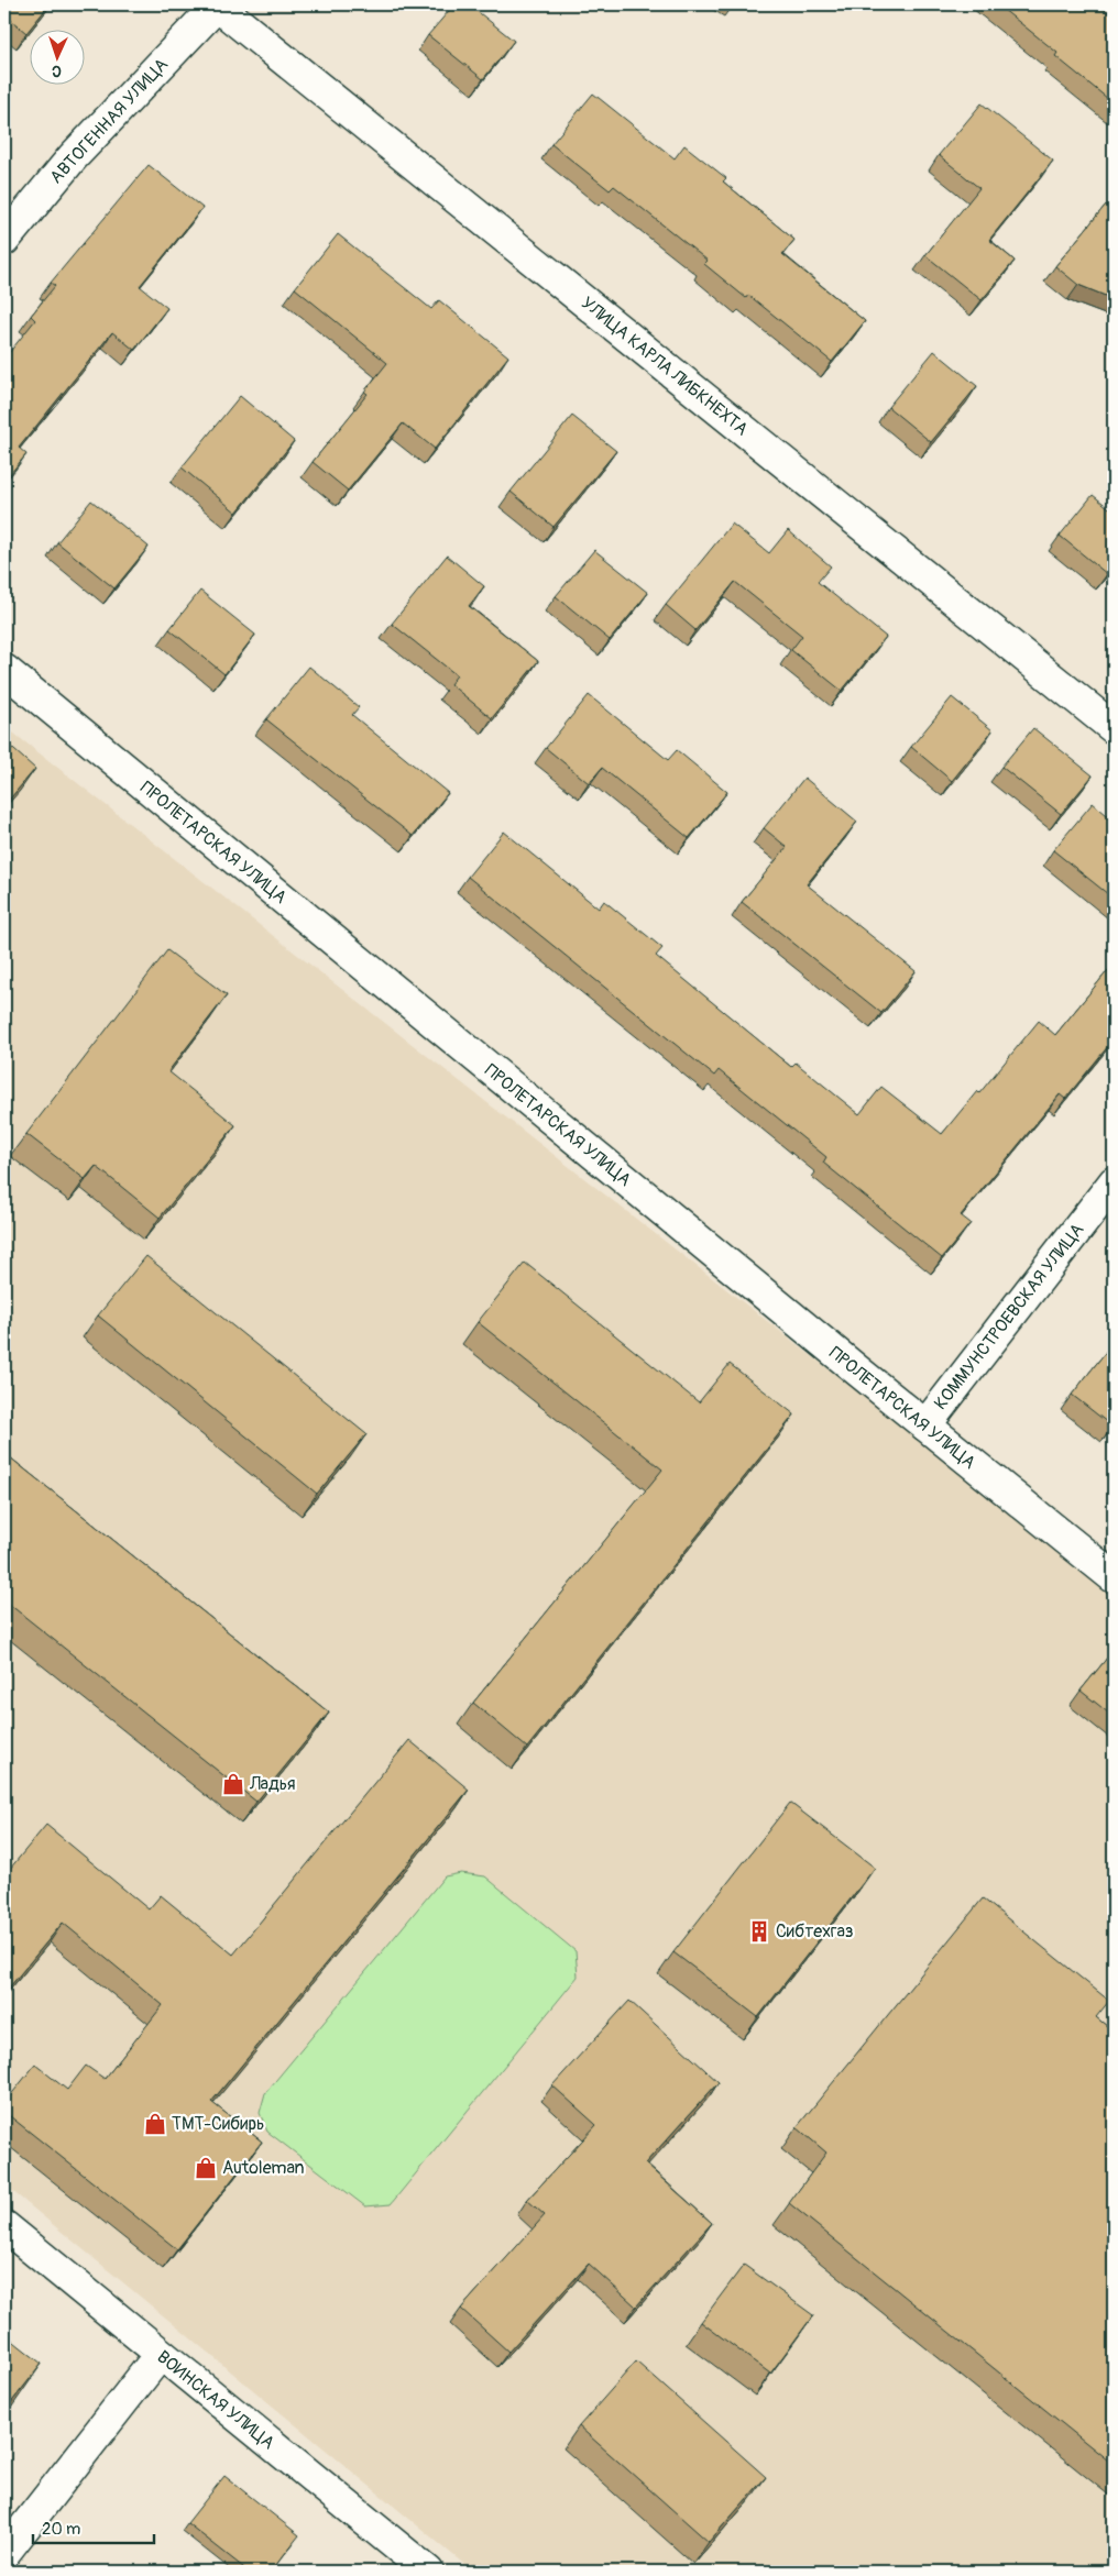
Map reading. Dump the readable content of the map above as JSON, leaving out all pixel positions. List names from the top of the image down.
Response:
{
  "streets": {
    "street": [
      "АВТОГЕННАЯ УЛИЦА",
      "УЛИЦА КАРЛА ЛИБКНЕХТА",
      "ПРОЛЕТАРСКАЯ УЛИЦА",
      "КОММУНСТРОЕВСКАЯ УЛИЦА",
      "ВОИНСКАЯ УЛИЦА"
    ]
  },
  "crossings": [
    ["АВТОГЕННАЯ УЛИЦА", "УЛИЦА КАРЛА ЛИБКНЕХТА"],
    ["ПРОЛЕТАРСКАЯ УЛИЦА", "КОММУНСТРОЕВСКАЯ УЛИЦА"]
  ],
  "places": {
    "shop": ["Ладья", "ТМТ-Сибирь", "Autoleman"],
    "building": ["Сибтехгаз"]
  },
  "scale_bar": "20 m",
  "north": "bottom"
}
